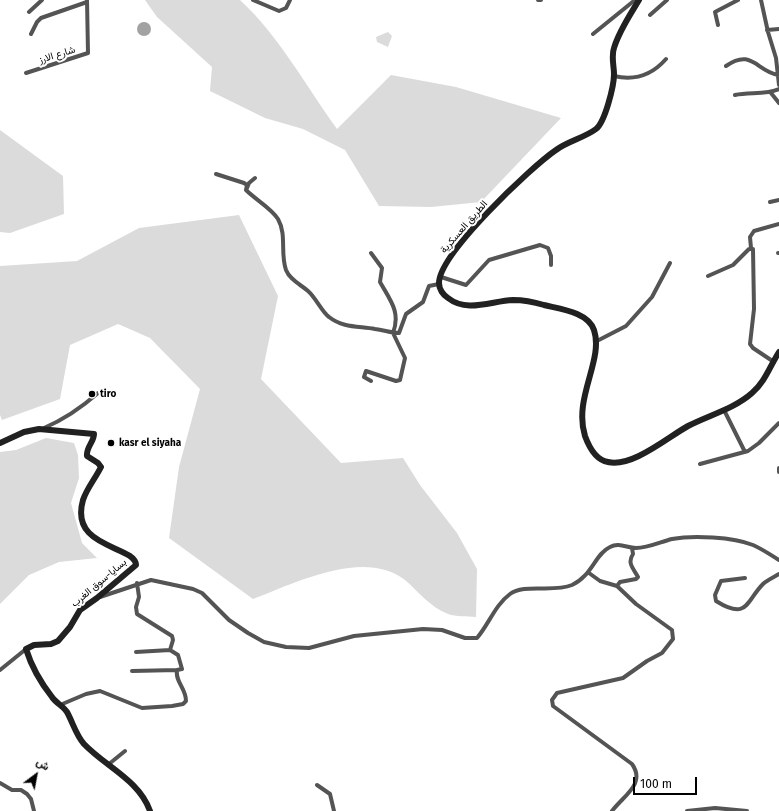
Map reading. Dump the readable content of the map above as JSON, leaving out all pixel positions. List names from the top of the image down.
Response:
{
  "streets": {
    "main road": ["الطريق العسكرية", "بسايا-سوق الغرب"],
    "street": ["شارع الارز"]
  },
  "places": ["tiro", "kasr el siyaha"],
  "scale_bar": "100 m",
  "north": "top right"
}
